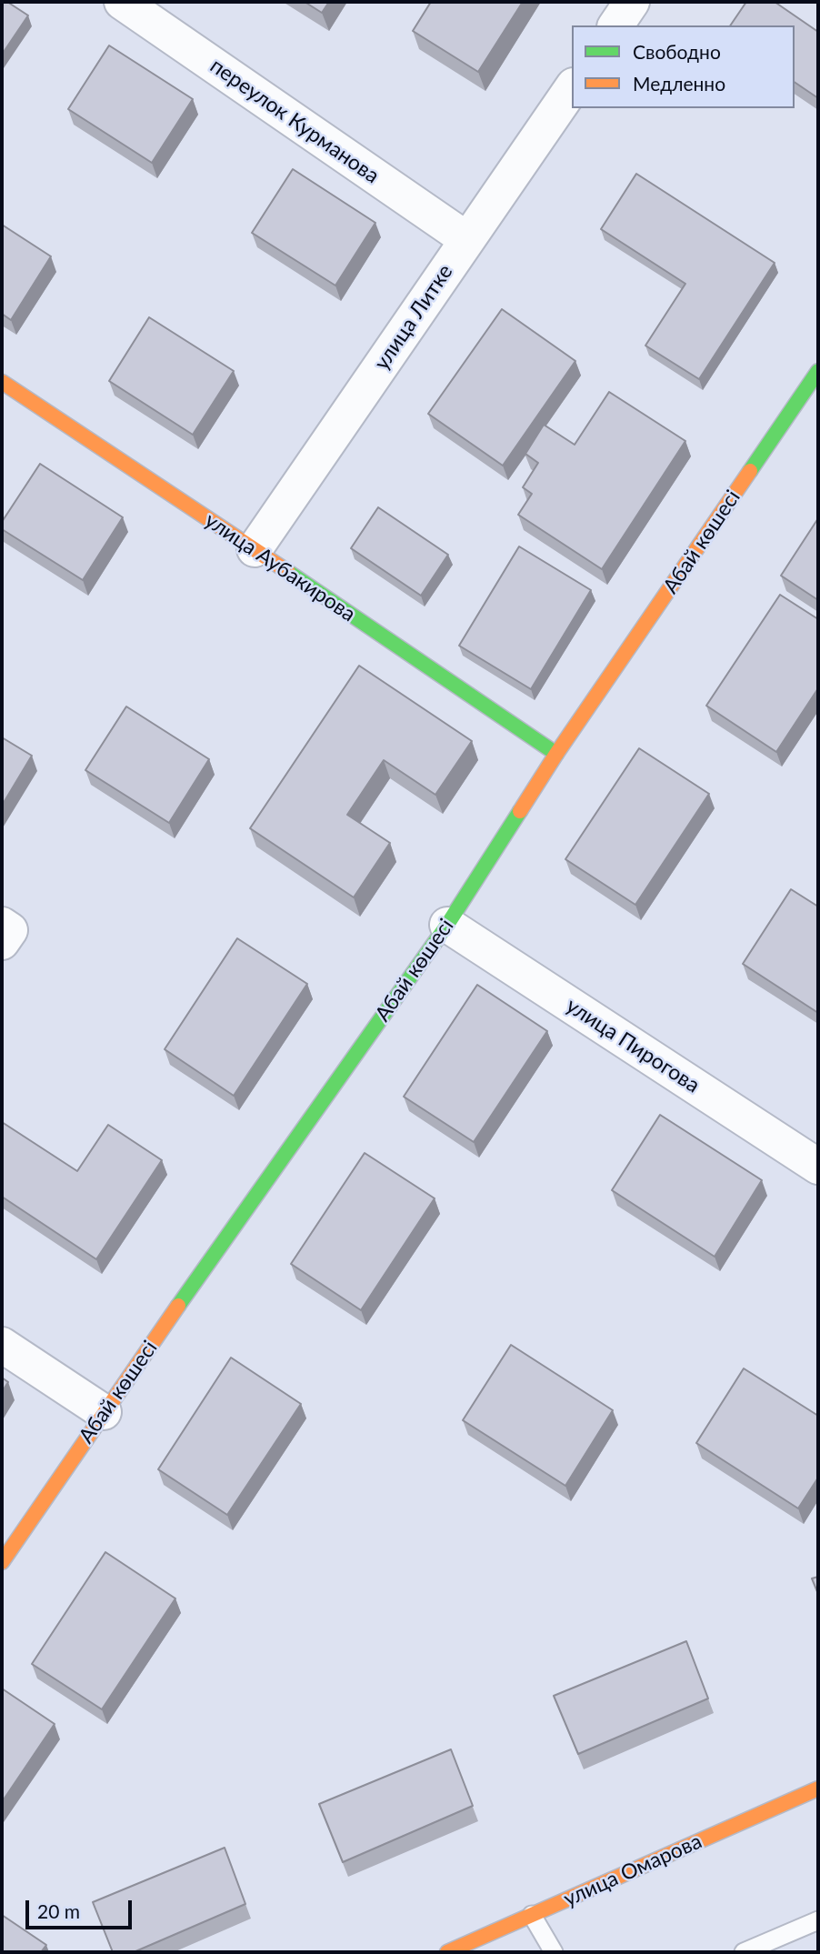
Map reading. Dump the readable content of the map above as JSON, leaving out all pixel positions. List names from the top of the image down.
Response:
{
  "streets": {
    "main road": ["Абай көшесі", "улица Аубакирова", "улица Омарова"],
    "street": ["переулок Курманова", "улица Литке", "улица Пирогова"]
  },
  "crossings": [
    ["переулок Курманова", "улица Литке"],
    ["улица Литке", "улица Аубакирова"],
    ["Абай көшесі", "улица Аубакирова"],
    ["Абай көшесі", "улица Пирогова"]
  ],
  "legend": ["Свободно", "Медленно"],
  "scale_bar": "20 m"
}
